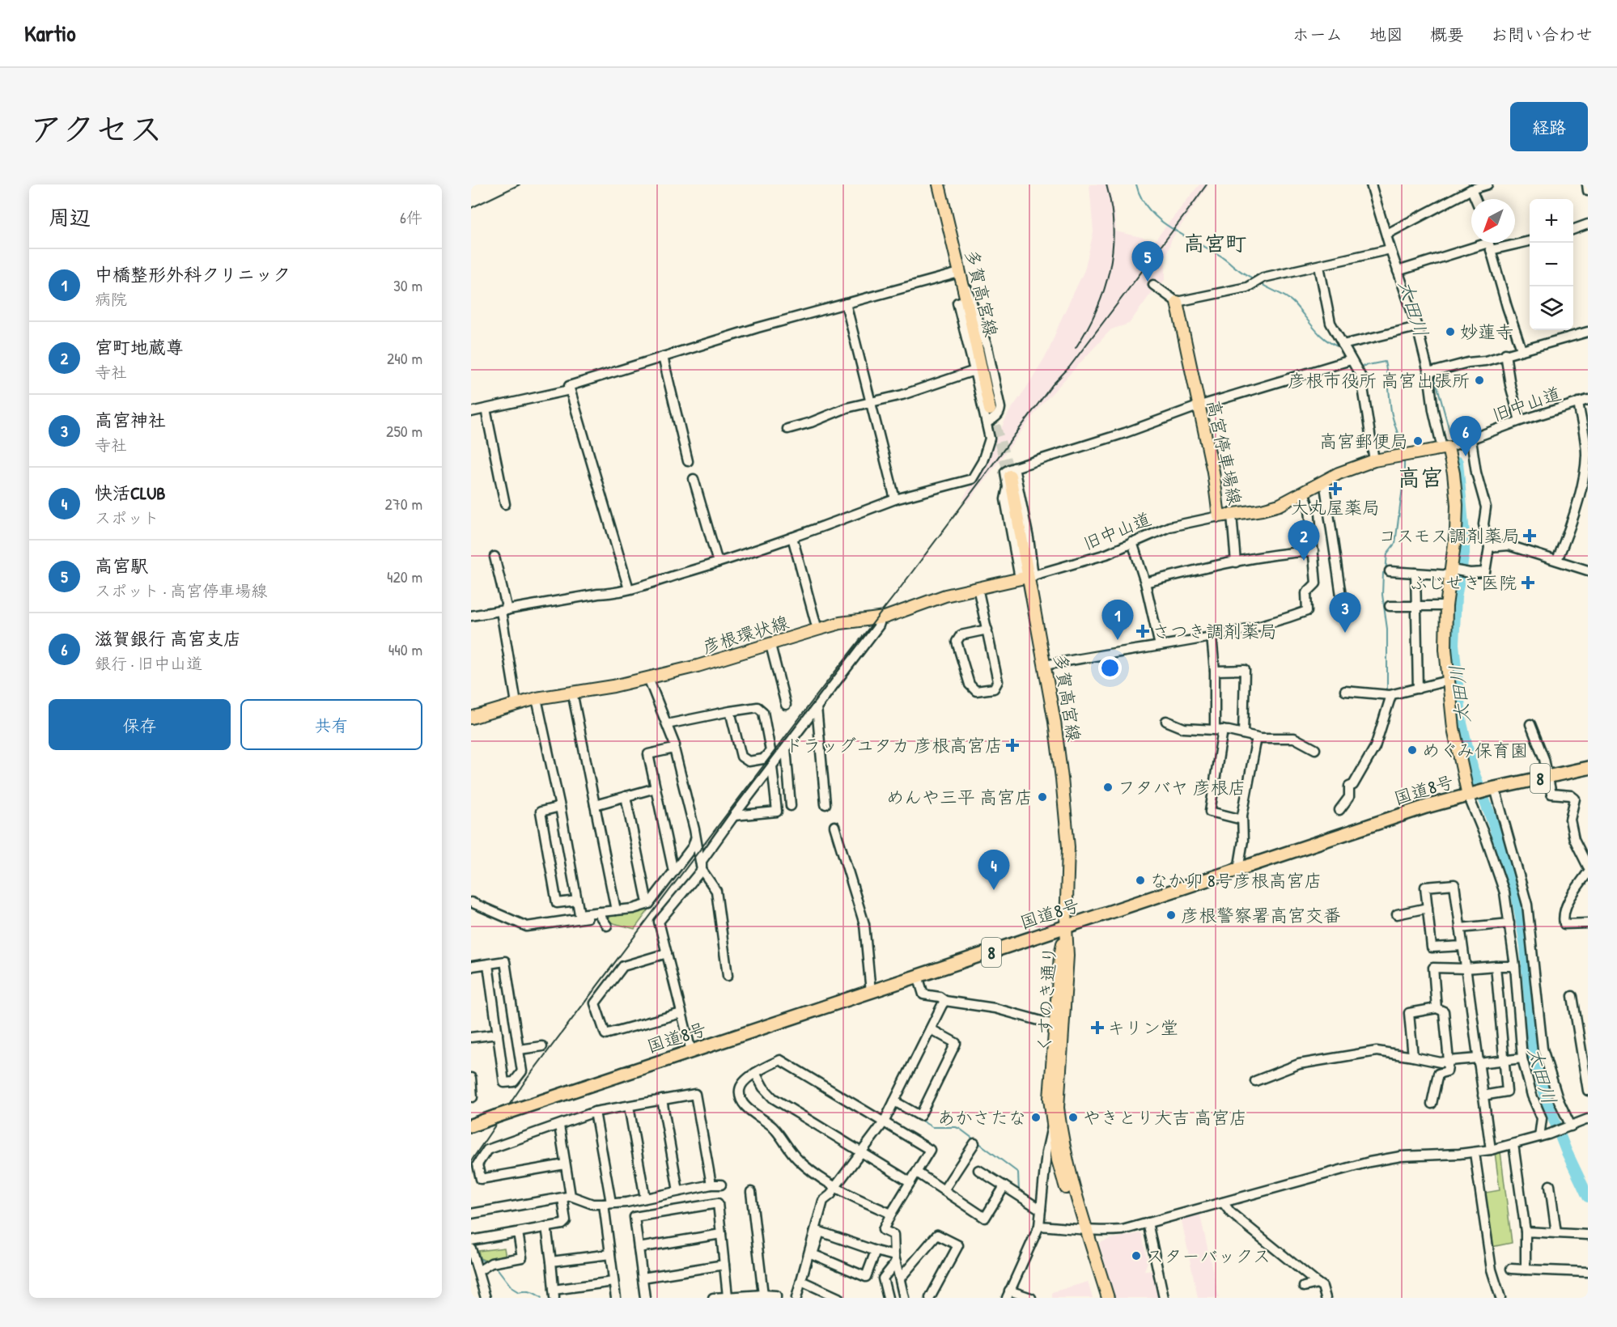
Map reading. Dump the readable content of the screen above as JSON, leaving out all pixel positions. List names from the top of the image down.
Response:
{
  "streets": {
    "highway": ["8", "国道8号"],
    "main road": [
      "多賀高宮線",
      "高宮停車場線",
      "彦根環状線",
      "くすのき通り"
    ],
    "street": ["旧中山道"]
  },
  "crossings": [
    ["多賀高宮線", "旧中山道"],
    ["多賀高宮線", "彦根環状線"],
    ["多賀高宮線", "国道8号"],
    ["多賀高宮線", "くすのき通り"],
    ["旧中山道", "高宮停車場線"],
    ["旧中山道", "彦根環状線"],
    ["国道8号", "くすのき通り"]
  ],
  "districts": ["高宮町", "高宮"],
  "water": ["太田川"],
  "places": {
    "other": [
      "妙蓮寺",
      "彦根市役所 高宮出張所",
      "高宮郵便局",
      "めぐみ保育園",
      "フタバヤ 彦根店",
      "めんや三平 高宮店",
      "なか卯 8号彦根高宮店",
      "彦根警察署高宮交番",
      "あかさたな",
      "やきとり大吉 高宮店",
      "スターバックス"
    ],
    "health": [
      "大丸屋薬局",
      "コスモス調剤薬局",
      "ふじせき医院",
      "さつき調剤薬局",
      "ドラッグユタカ 彦根高宮店",
      "キリン堂"
    ]
  },
  "north": "bottom left",
  "page": {
    "header": "Kartio",
    "nav": [
      "ホーム",
      "地図",
      "概要",
      "お問い合わせ"
    ],
    "title": "アクセス",
    "buttons": [
      "経路",
      ["保存", "共有"]
    ],
    "heading": ["周辺", "6件"],
    "map_buttons": ["+", "−"],
    "pins": [
      "5",
      "6",
      "2",
      "3",
      "1",
      "4"
    ],
    "list": [
      {
        "mark": "1",
        "name": "中橋整形外科クリニック",
        "note": "病院",
        "value": "30 m"
      },
      {
        "mark": "2",
        "name": "宮町地蔵尊",
        "note": "寺社",
        "value": "240 m"
      },
      {
        "mark": "3",
        "name": "高宮神社",
        "note": "寺社",
        "value": "250 m"
      },
      {
        "mark": "4",
        "name": "快活CLUB",
        "note": "スポット",
        "value": "270 m"
      },
      {
        "mark": "5",
        "name": "高宮駅",
        "note": "スポット · 高宮停車場線",
        "value": "420 m"
      },
      {
        "mark": "6",
        "name": "滋賀銀行 高宮支店",
        "note": "銀行 · 旧中山道",
        "value": "440 m"
      }
    ]
  }
}
